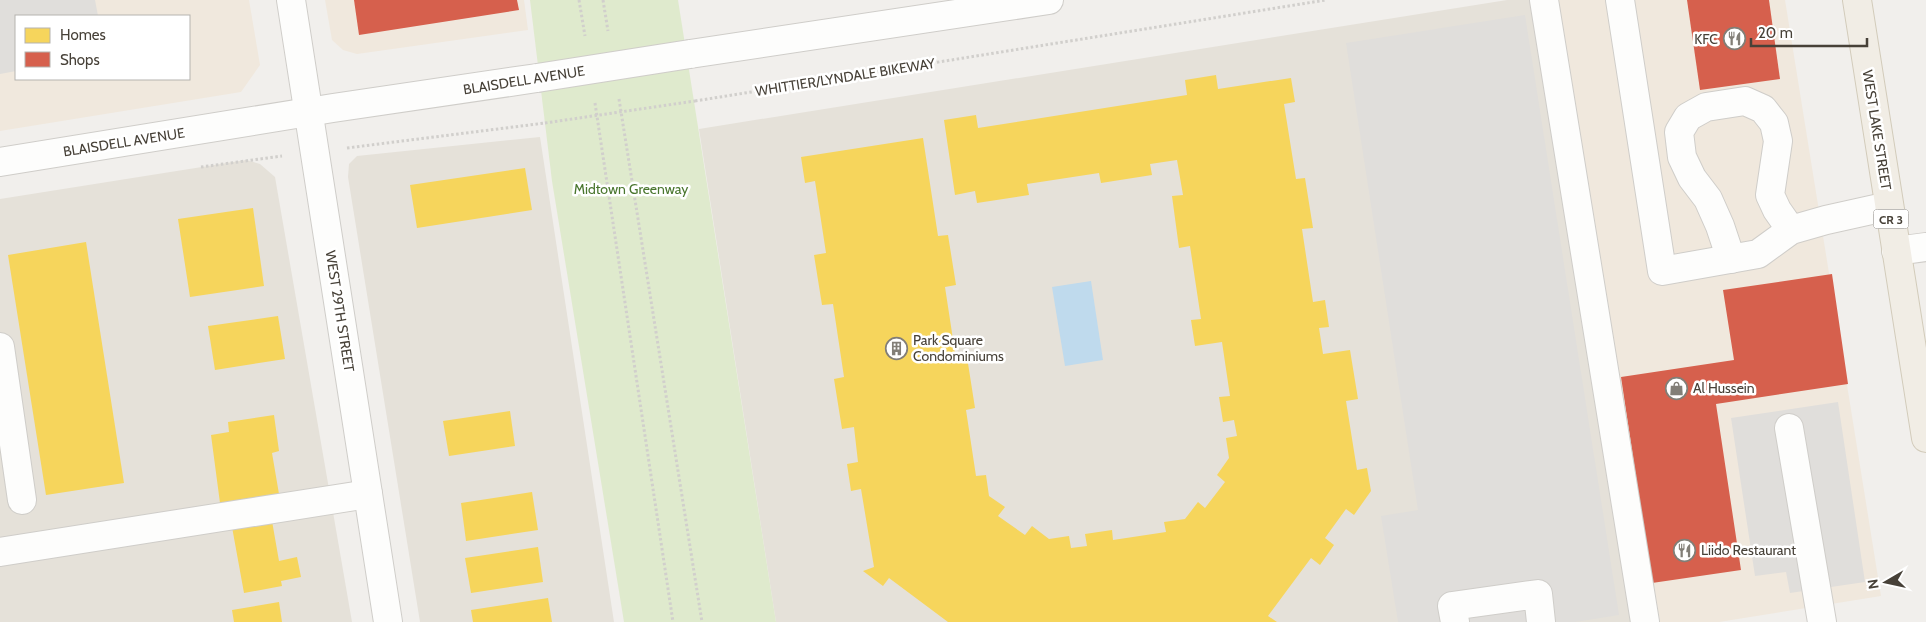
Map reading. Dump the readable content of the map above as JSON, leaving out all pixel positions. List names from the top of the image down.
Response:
{
  "streets": {
    "main road": ["WEST LAKE STREET", "CR 3"],
    "street": ["BLAISDELL AVENUE", "WEST 29TH STREET"],
    "path": ["WHITTIER/LYNDALE BIKEWAY"]
  },
  "crossings": [
    ["BLAISDELL AVENUE", "WEST 29TH STREET"]
  ],
  "parks": ["Midtown Greenway"],
  "places": {
    "restaurant": ["KFC", "Liido Restaurant"],
    "building": ["Park Square Condominiums"],
    "shop": ["Al Hussein"]
  },
  "legend": ["Homes", "Shops"],
  "scale_bar": "20 m",
  "north": "left"
}
